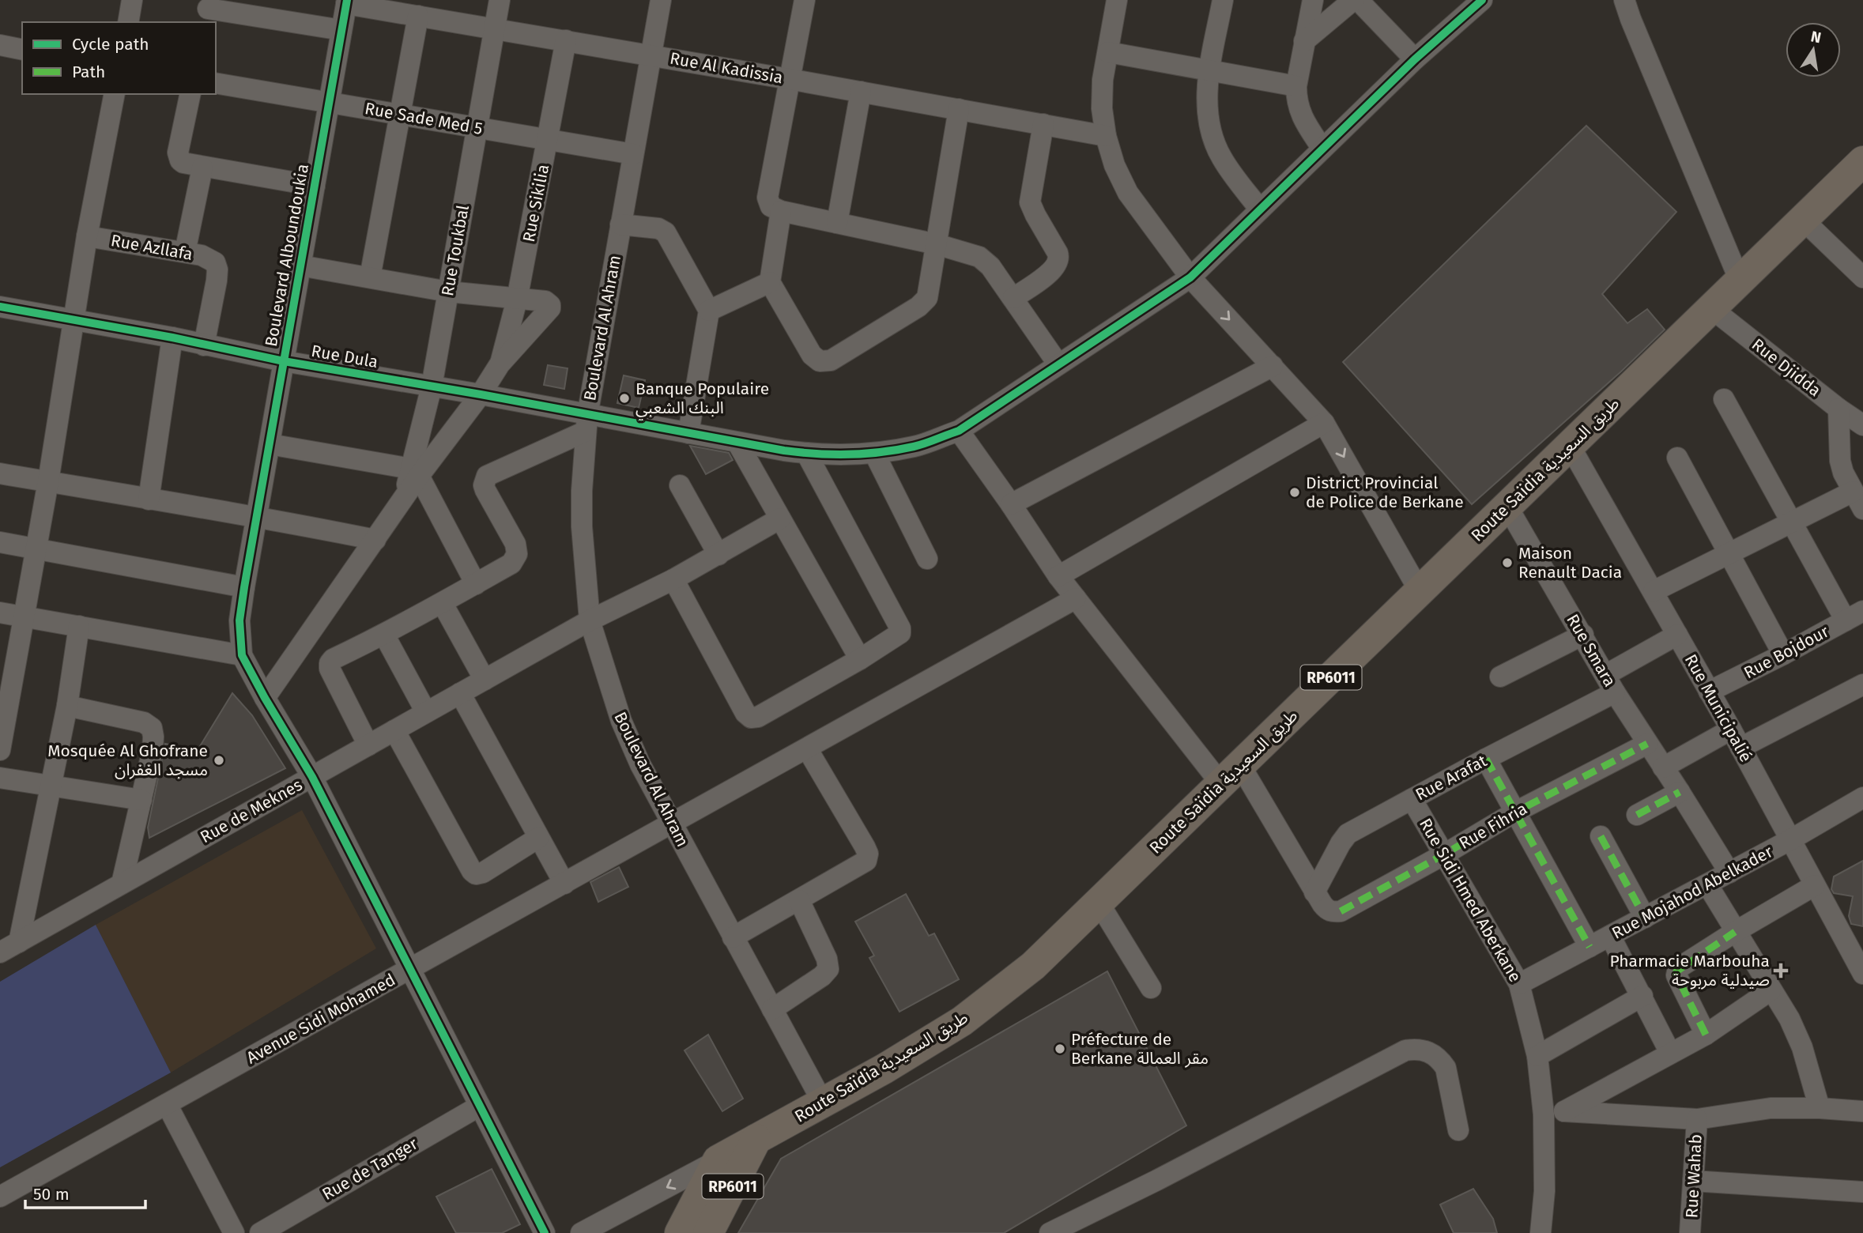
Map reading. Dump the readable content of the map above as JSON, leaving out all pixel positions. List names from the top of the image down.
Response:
{
  "streets": {
    "highway": ["Route Saïdia طريق السعيدية", "RP6011"],
    "street": [
      "Rue Al Kadissia",
      "Rue Sade Med 5",
      "Rue Sikilia",
      "Rue Azllafa",
      "Rue Toukbal",
      "Boulevard Alboundoukia",
      "Boulevard Al Ahram",
      "Rue Dula",
      "Rue Djidda",
      "Rue Smara",
      "Rue Bojdour",
      "Rue Municipalié",
      "Rue Arafat",
      "Rue de Meknes",
      "Rue Fihria",
      "Rue Mojahod Abelkader",
      "Rue Sidi Hmed Aberkane",
      "Avenue Sidi Mohamed",
      "Rue de Tanger",
      "Rue Wahab"
    ]
  },
  "crossings": [
    ["Rue Al Kadissia", "Rue Sikilia"],
    ["Rue Al Kadissia", "Rue Toukbal"],
    ["Rue Al Kadissia", "Boulevard Alboundoukia"],
    ["Rue Al Kadissia", "Boulevard Al Ahram"],
    ["Rue Sade Med 5", "Rue Sikilia"],
    ["Rue Sade Med 5", "Rue Toukbal"],
    ["Rue Sade Med 5", "Boulevard Alboundoukia"],
    ["Rue Sade Med 5", "Boulevard Al Ahram"],
    ["Rue Azllafa", "Rue Dula"],
    ["Rue Toukbal", "Rue Dula"],
    ["Boulevard Alboundoukia", "Rue Dula"],
    ["Boulevard Al Ahram", "Rue Dula"],
    ["Boulevard Al Ahram", "Route Saïdia طريق السعيدية"],
    ["Boulevard Al Ahram", "Rue de Meknes"],
    ["Boulevard Al Ahram", "Avenue Sidi Mohamed"],
    ["Rue Djidda", "Route Saïdia طريق السعيدية"],
    ["Route Saïdia طريق السعيدية", "Rue Smara"],
    ["Route Saïdia طريق السعيدية", "RP6011"],
    ["Route Saïdia طريق السعيدية", "Rue Municipalié"],
    ["Rue Smara", "Rue Arafat"],
    ["Rue Smara", "Rue Fihria"],
    ["Rue Smara", "Rue Mojahod Abelkader"],
    ["Rue Bojdour", "Rue Municipalié"],
    ["Rue Municipalié", "Rue Arafat"],
    ["Rue Municipalié", "Rue Mojahod Abelkader"],
    ["Rue Arafat", "Rue Fihria"],
    ["Rue Arafat", "Rue Sidi Hmed Aberkane"],
    ["Rue Fihria", "Rue Sidi Hmed Aberkane"],
    ["Rue Mojahod Abelkader", "Rue Sidi Hmed Aberkane"]
  ],
  "places": {
    "other": [
      "Banque Populaire البنك الشعبي",
      "District Provincial de Police de Berkane",
      "Maison Renault Dacia",
      "Mosquée Al Ghofrane مسجد الغفران",
      "Préfecture de Berkane مقر العمالة"
    ],
    "health": ["Pharmacie Marbouha صيدلية مربوحة"]
  },
  "legend": ["Cycle path", "Path"],
  "scale_bar": "50 m",
  "north": "top"
}
